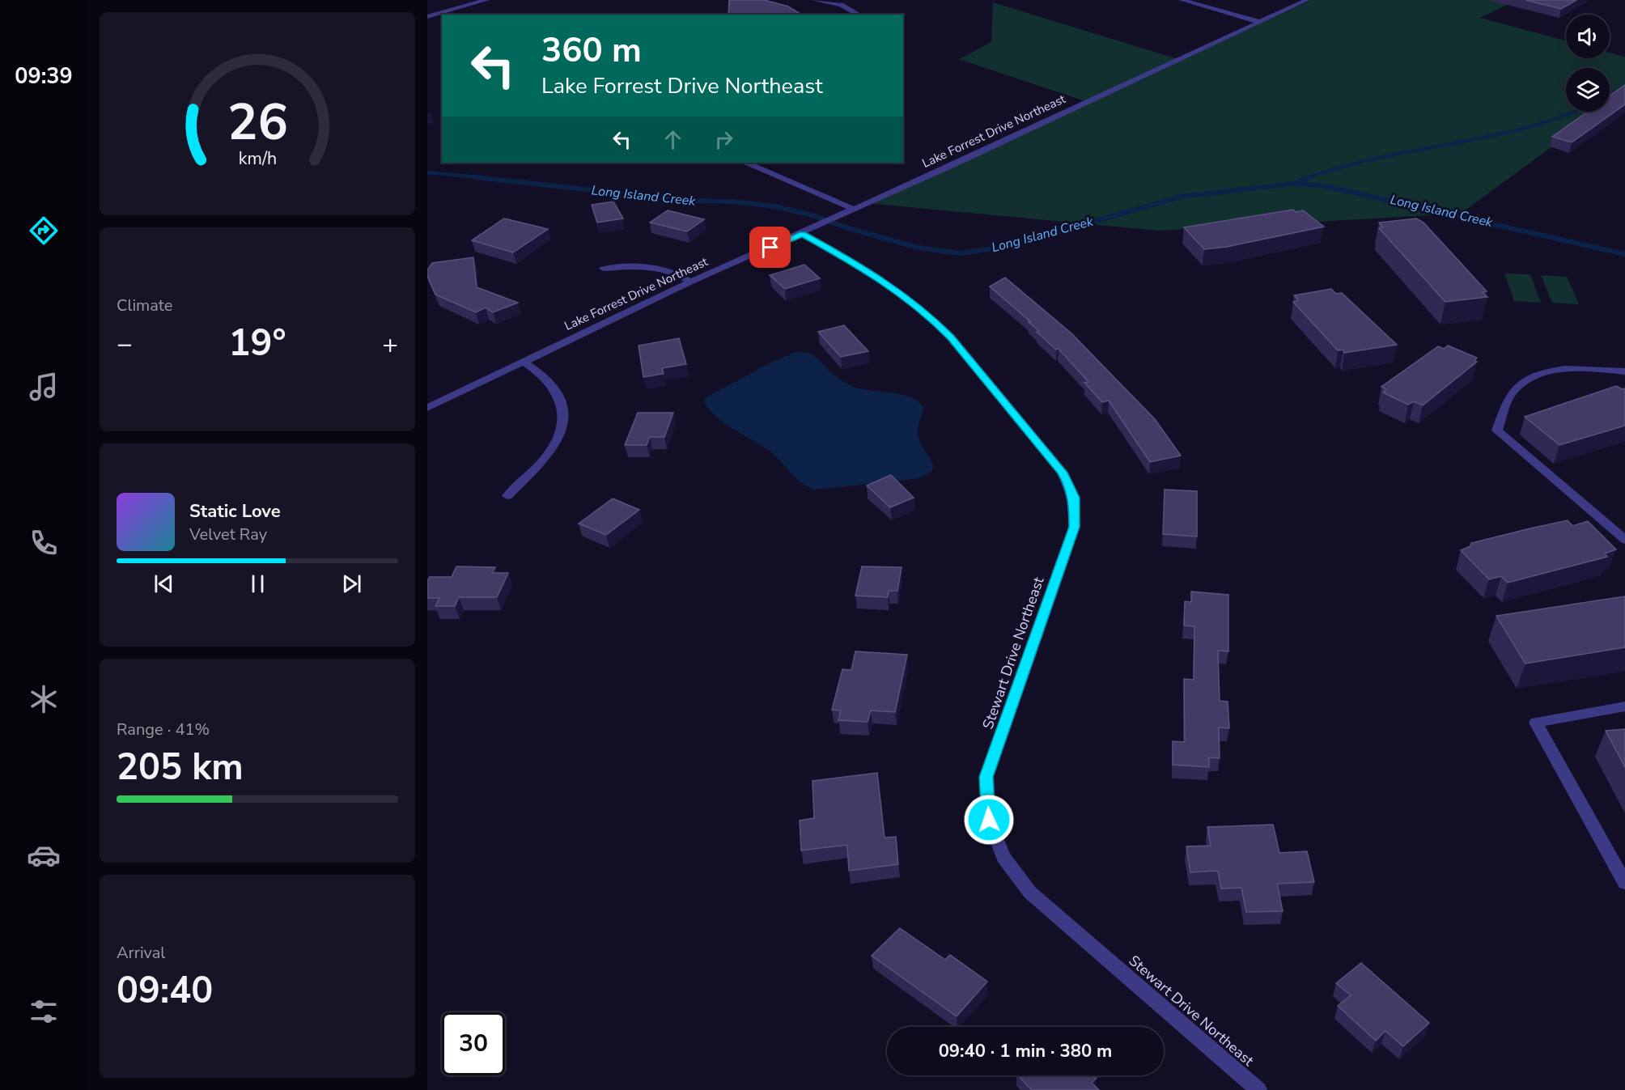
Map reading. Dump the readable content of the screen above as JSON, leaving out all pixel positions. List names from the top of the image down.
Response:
{
  "streets": {
    "street": ["Lake Forrest Drive Northeast", "Stewart Drive Northeast"]
  },
  "crossings": [
    ["Lake Forrest Drive Northeast", "Stewart Drive Northeast"]
  ],
  "water": ["Long Island Creek"],
  "page": {
    "tabs": "09:39",
    "turn": ["360 m", "Lake Forrest Drive Northeast"],
    "tile": [
      "Climate",
      ["Range · 41%", "205 km"],
      ["Arrival", "09:40"]
    ],
    "heat": ["−", "19°", "+"],
    "song": ["Static Love", "Velvet Ray"],
    "limit": "30",
    "trip": "09:40 · 1 min · 380 m",
    "gauge": ["26", "km/h"]
  }
}
